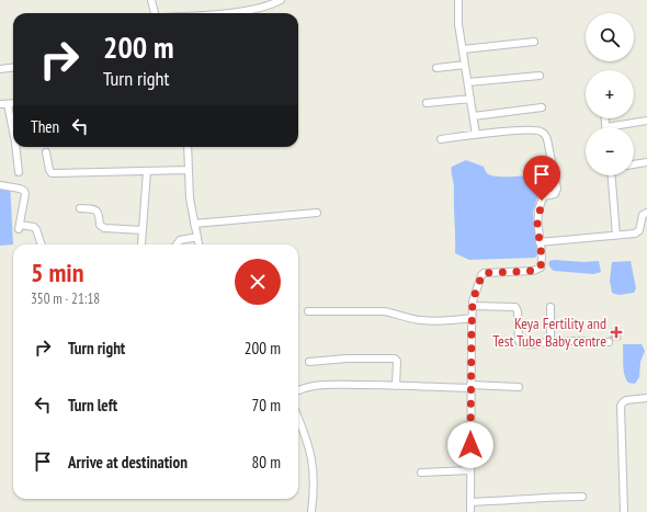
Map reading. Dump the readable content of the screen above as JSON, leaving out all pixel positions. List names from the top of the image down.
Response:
{
  "places": {
    "health": ["Keya Fertility and Test Tube Baby centre"]
  },
  "page": {
    "map_buttons": ["+", "−"],
    "turn": ["200 m", "Turn right"],
    "then": "Then",
    "heading": ["5 min", "350 m · 21:18"],
    "list": [
      {
        "name": "Turn right",
        "value": "200 m"
      },
      {
        "name": "Turn left",
        "value": "70 m"
      },
      {
        "name": "Arrive at destination",
        "value": "80 m"
      }
    ]
  }
}
